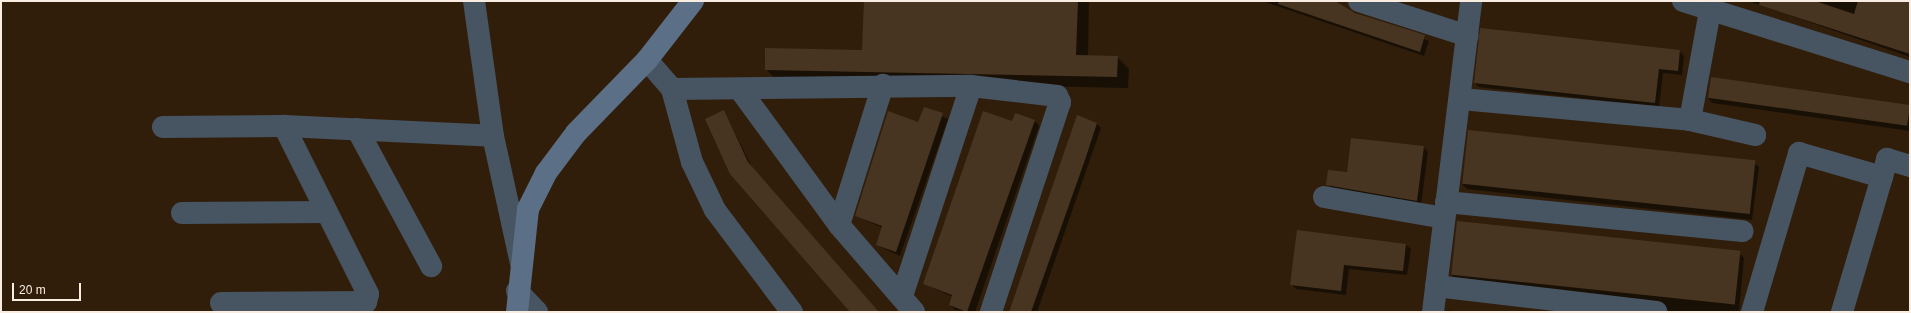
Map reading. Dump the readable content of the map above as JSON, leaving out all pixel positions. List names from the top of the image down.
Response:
{
  "scale_bar": "20 m"
}
